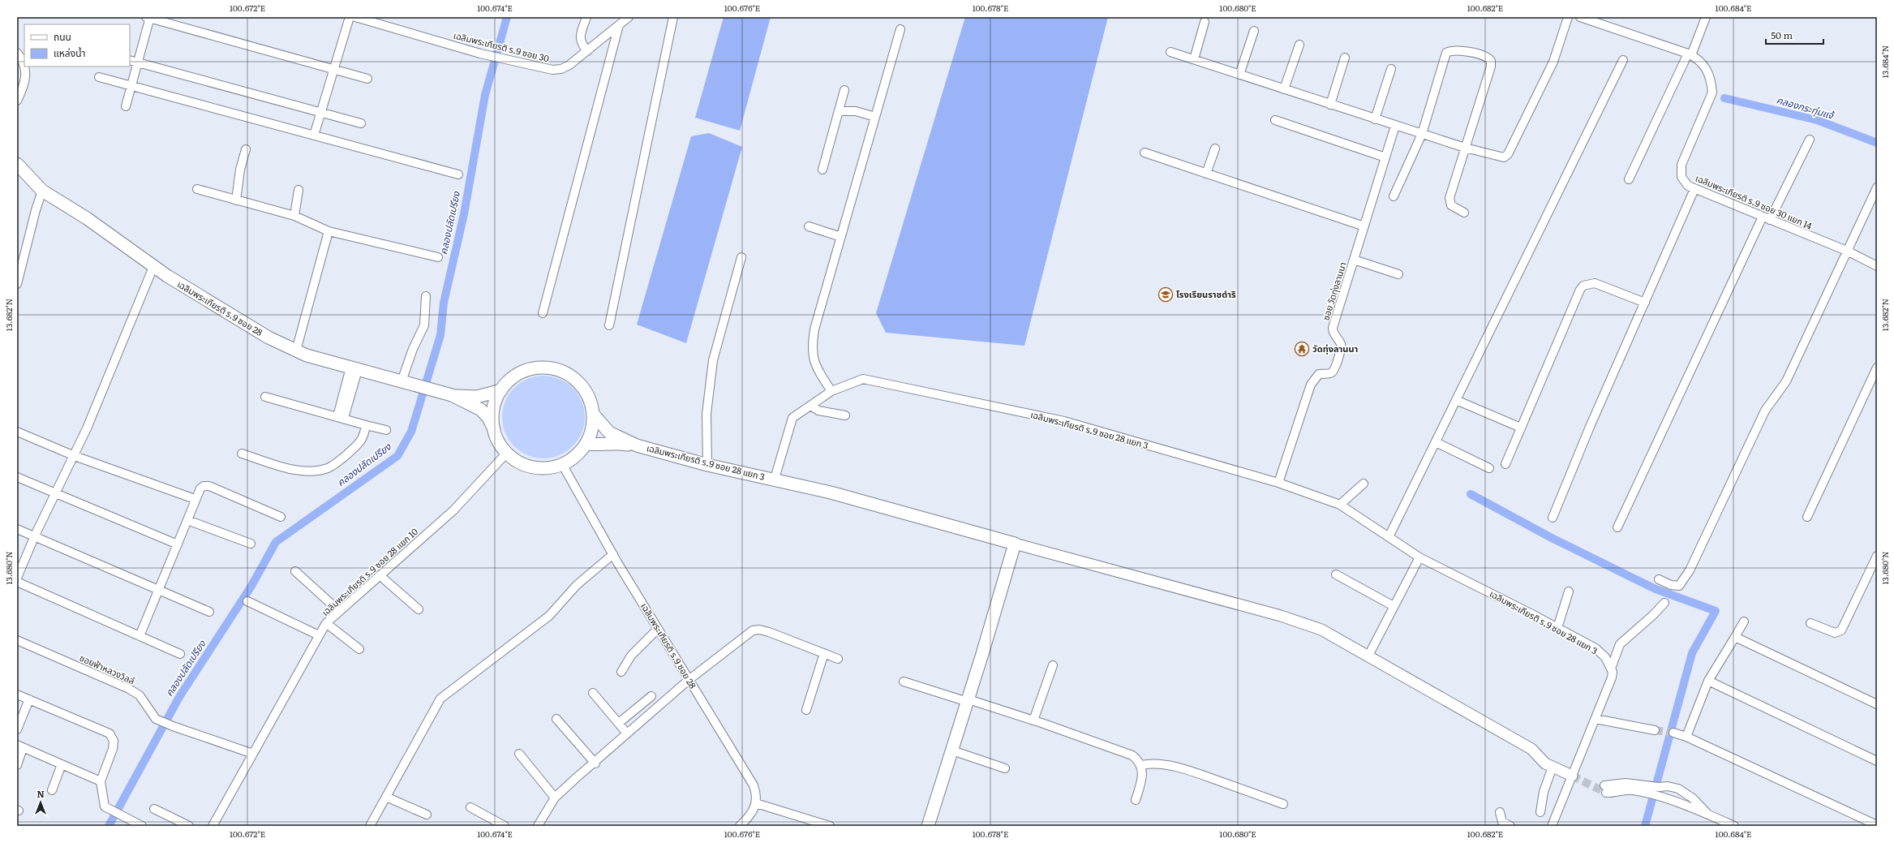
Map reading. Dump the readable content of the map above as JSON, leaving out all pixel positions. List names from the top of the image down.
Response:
{
  "streets": {
    "main road": ["เฉลิมพระเกียรติ ร.9 ซอย 28", "เฉลิมพระเกียรติ ร.9 ซอย 28 แยก 3"],
    "street": [
      "เฉลิมพระเกียรติ ร.9 ซอย 30",
      "เฉลิมพระเกียรติ ร.9 ซอย 30 แยก 14",
      "ซอย วัดทุ่งลานนา",
      "เฉลิมพระเกียรติ ร.9 ซอย 28 แยก 10",
      "ซอยฟ้าหลวงวิลล์"
    ]
  },
  "crossings": [
    ["ซอย วัดทุ่งลานนา", "เฉลิมพระเกียรติ ร.9 ซอย 28 แยก 3"],
    ["เฉลิมพระเกียรติ ร.9 ซอย 28", "เฉลิมพระเกียรติ ร.9 ซอย 28 แยก 3"],
    ["เฉลิมพระเกียรติ ร.9 ซอย 28", "เฉลิมพระเกียรติ ร.9 ซอย 28 แยก 10"],
    ["เฉลิมพระเกียรติ ร.9 ซอย 28 แยก 3", "เฉลิมพระเกียรติ ร.9 ซอย 28 แยก 10"],
    ["เฉลิมพระเกียรติ ร.9 ซอย 28 แยก 10", "ซอยฟ้าหลวงวิลล์"]
  ],
  "water": ["คลองกระทุ่มแจ้", "คลองปลัดเปรียง"],
  "places": {
    "school or university": ["โรงเรียนราชดำริ"],
    "temple": ["วัดทุ่งลานนา"]
  },
  "legend": ["ถนน", "แหล่งน้ำ"],
  "scale_bar": "50 m",
  "north": "top",
  "coordinates": [
    "100.672°E",
    "100.674°E",
    "100.676°E",
    "100.678°E",
    "100.680°E",
    "100.682°E",
    "100.684°E",
    "13.684°N",
    "13.682°N",
    "13.680°N"
  ]
}
